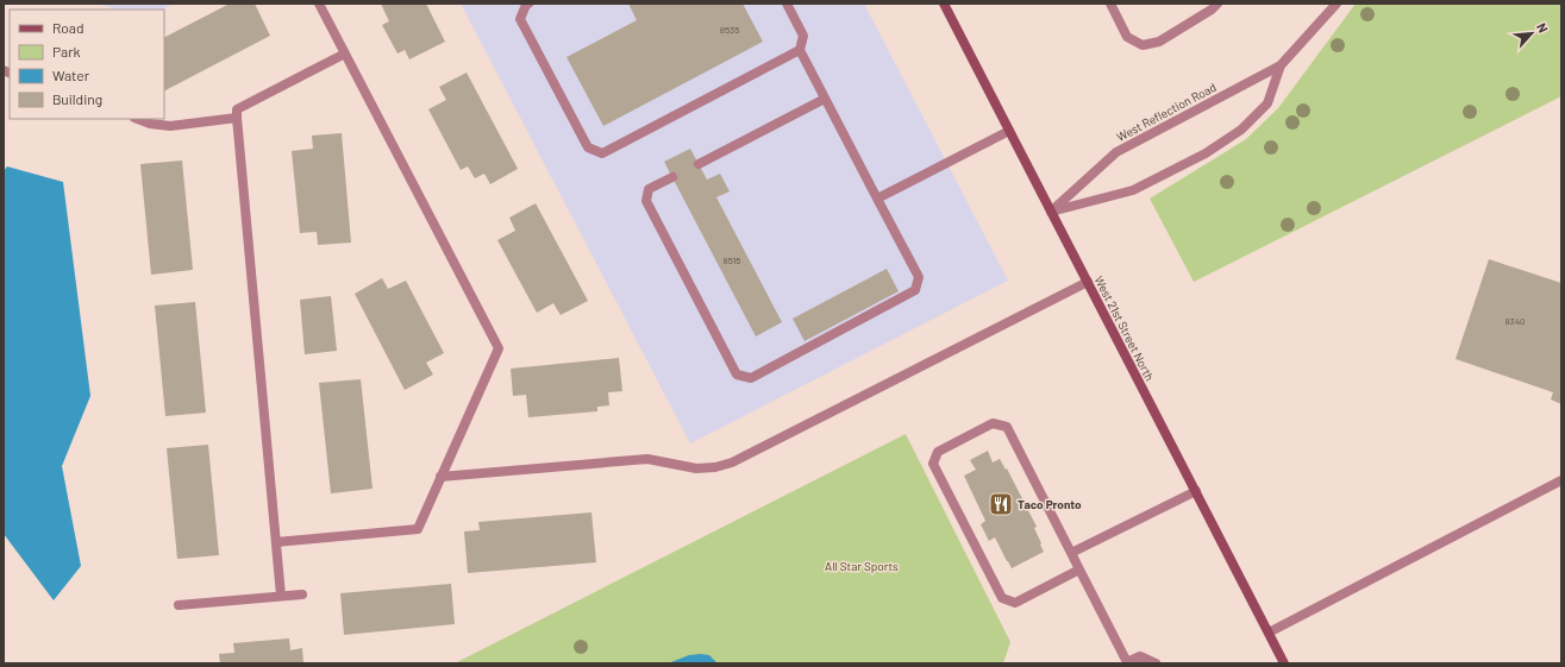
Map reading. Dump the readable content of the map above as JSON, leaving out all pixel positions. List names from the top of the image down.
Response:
{
  "streets": {
    "main road": ["West 21st Street North"],
    "street": ["West Reflection Road"]
  },
  "crossings": [
    ["West Reflection Road", "West 21st Street North"]
  ],
  "parks": ["All Star Sports"],
  "places": {
    "restaurant": ["Taco Pronto"]
  },
  "house_numbers": ["8535", "8515", "8340"],
  "legend": [
    "Road",
    "Park",
    "Water",
    "Building"
  ],
  "north": "top right"
}
